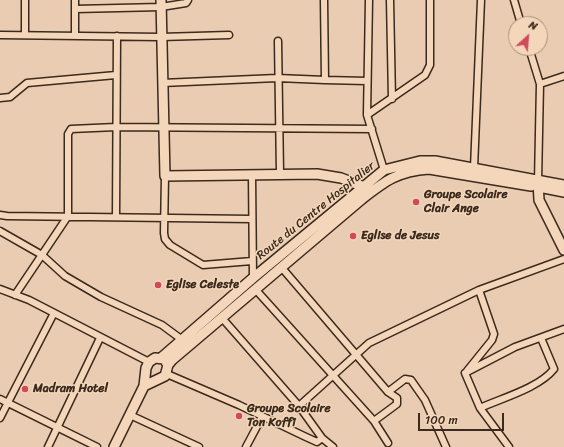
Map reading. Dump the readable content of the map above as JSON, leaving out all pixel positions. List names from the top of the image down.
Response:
{
  "streets": {
    "street": ["Route du Centre Hospitalier"]
  },
  "places": [
    "Groupe Scolaire Clair Ange",
    "Eglise de Jesus",
    "Eglise Celeste",
    "Madram Hotel",
    "Groupe Scolaire Ton Koffi"
  ],
  "scale_bar": "100 m",
  "north": "top right"
}
